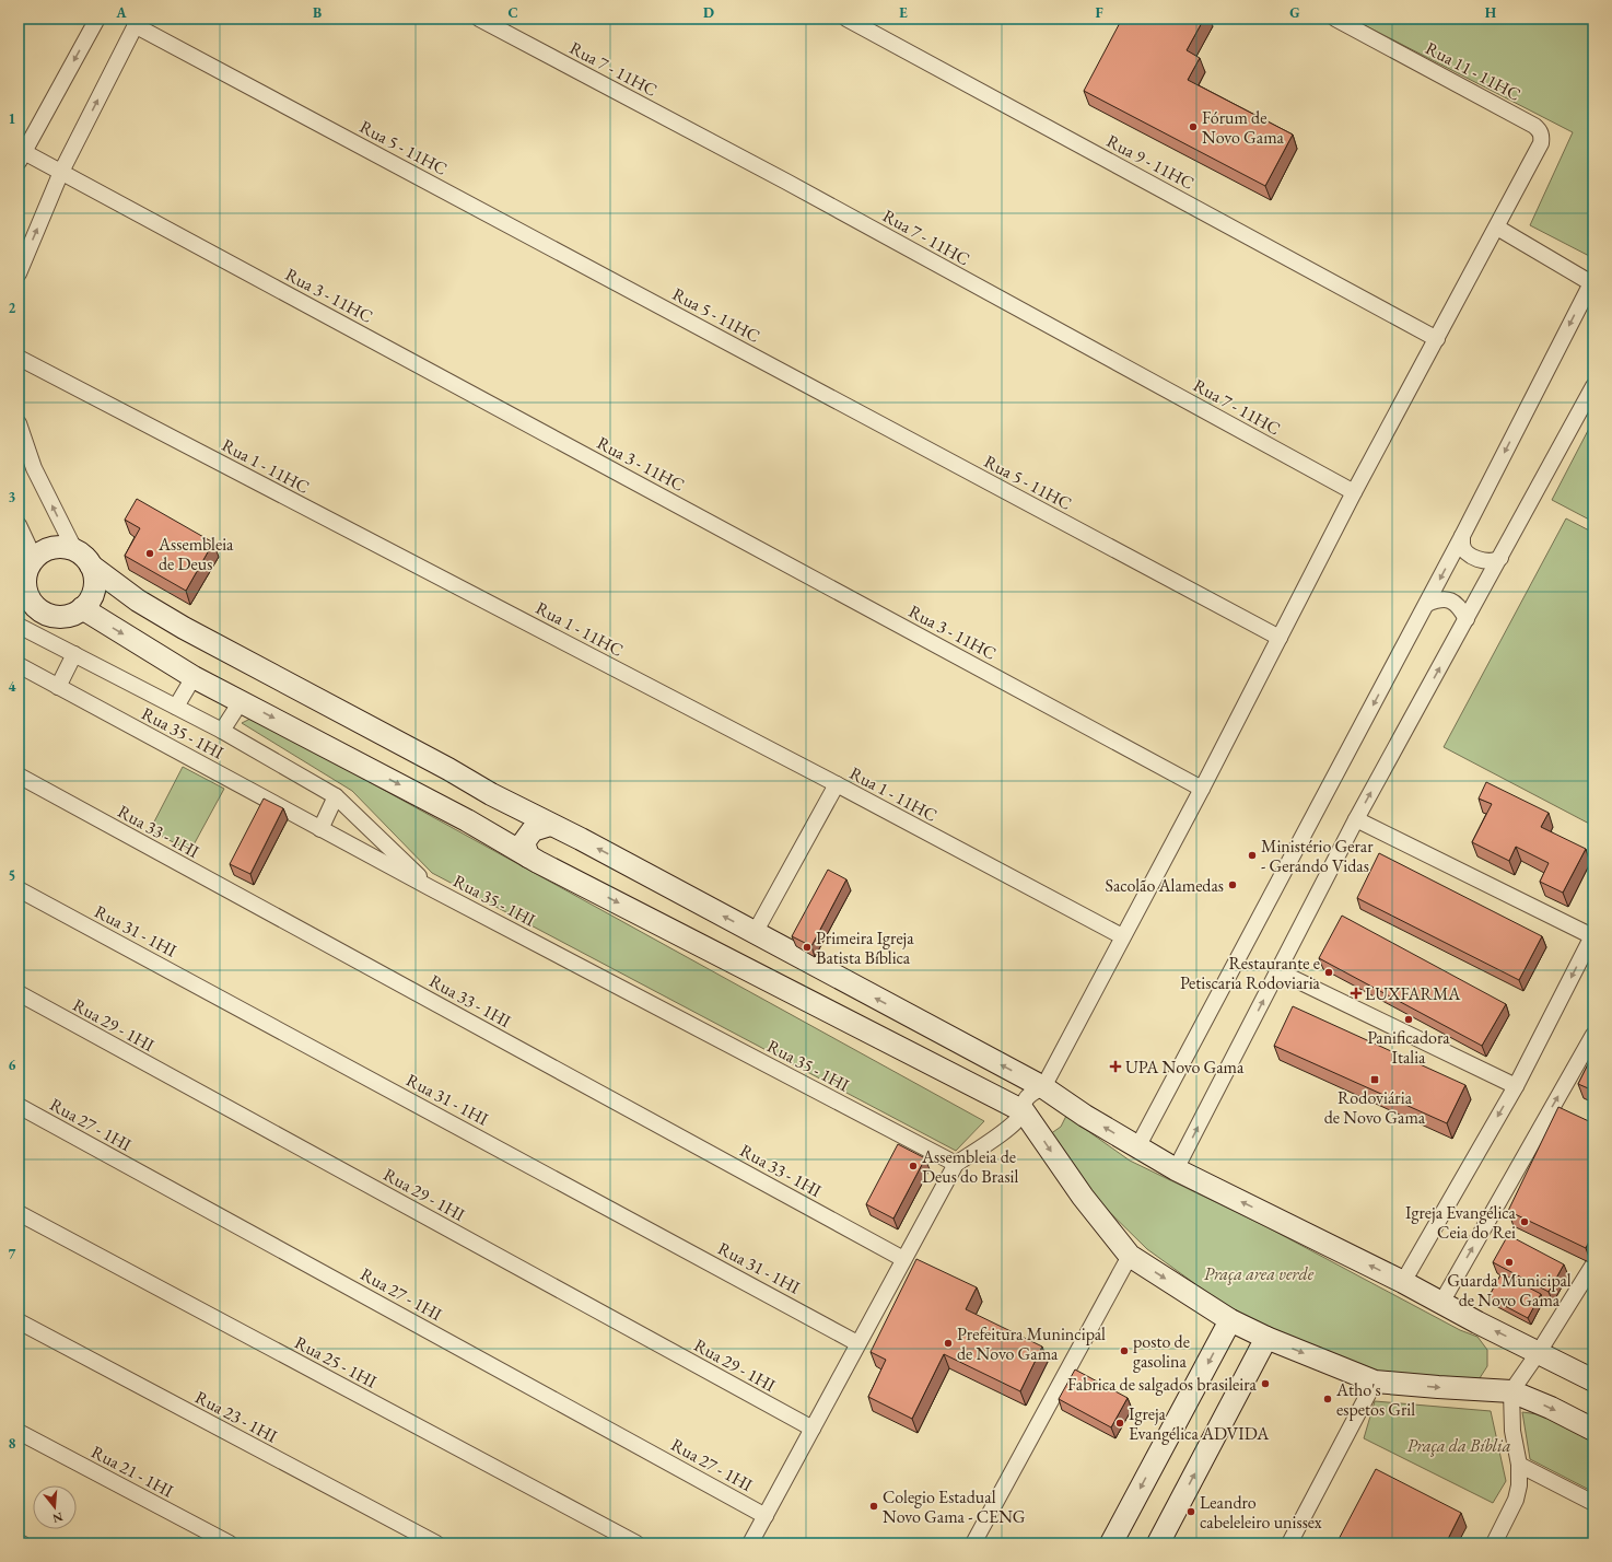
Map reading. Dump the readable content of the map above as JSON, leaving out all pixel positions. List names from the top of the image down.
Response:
{
  "streets": {
    "street": [
      "Rua 7 - 11HC",
      "Rua 11 - 11HC",
      "Rua 5 - 11HC",
      "Rua 9 - 11HC",
      "Rua 3 - 11HC",
      "Rua 1 - 11HC",
      "Rua 35 - 1HI",
      "Rua 33 - 1HI",
      "Rua 31 - 1HI",
      "Rua 29 - 1HI",
      "Rua 27 - 1HI",
      "Rua 25 - 1HI",
      "Rua 23 - 1HI",
      "Rua 21 - 1HI"
    ]
  },
  "parks": ["Praça area verde", "Praça da Bíblia"],
  "places": {
    "other": [
      "Fórum de Novo Gama",
      "Assembleia de Deus",
      "Ministério Gerar - Gerando Vidas",
      "Sacolão Alamedas",
      "Primeira Igreja Batista Bíblica",
      "Restaurante e Petiscaria Rodoviaria",
      "Panificadora Italia",
      "Assembleia de Deus do Brasil",
      "Igreja Evangélica Ceia do Rei",
      "Guarda Municipal de Novo Gama",
      "Prefeitura Munincipal de Novo Gama",
      "posto de gasolina",
      "Fabrica de salgados brasileira",
      "Atho's espetos Gril",
      "Igreja Evangélica ADVIDA",
      "Colegio Estadual Novo Gama - CENG",
      "Leandro cabeleleiro unissex"
    ],
    "health": ["LUXFARMA", "UPA Novo Gama"],
    "transit": ["Rodoviária de Novo Gama"]
  },
  "north": "bottom",
  "grid": {
    "columns": [
      "A",
      "B",
      "C",
      "D",
      "E",
      "F",
      "G",
      "H"
    ],
    "rows": [
      "1",
      "2",
      "3",
      "4",
      "5",
      "6",
      "7",
      "8"
    ]
  }
}
